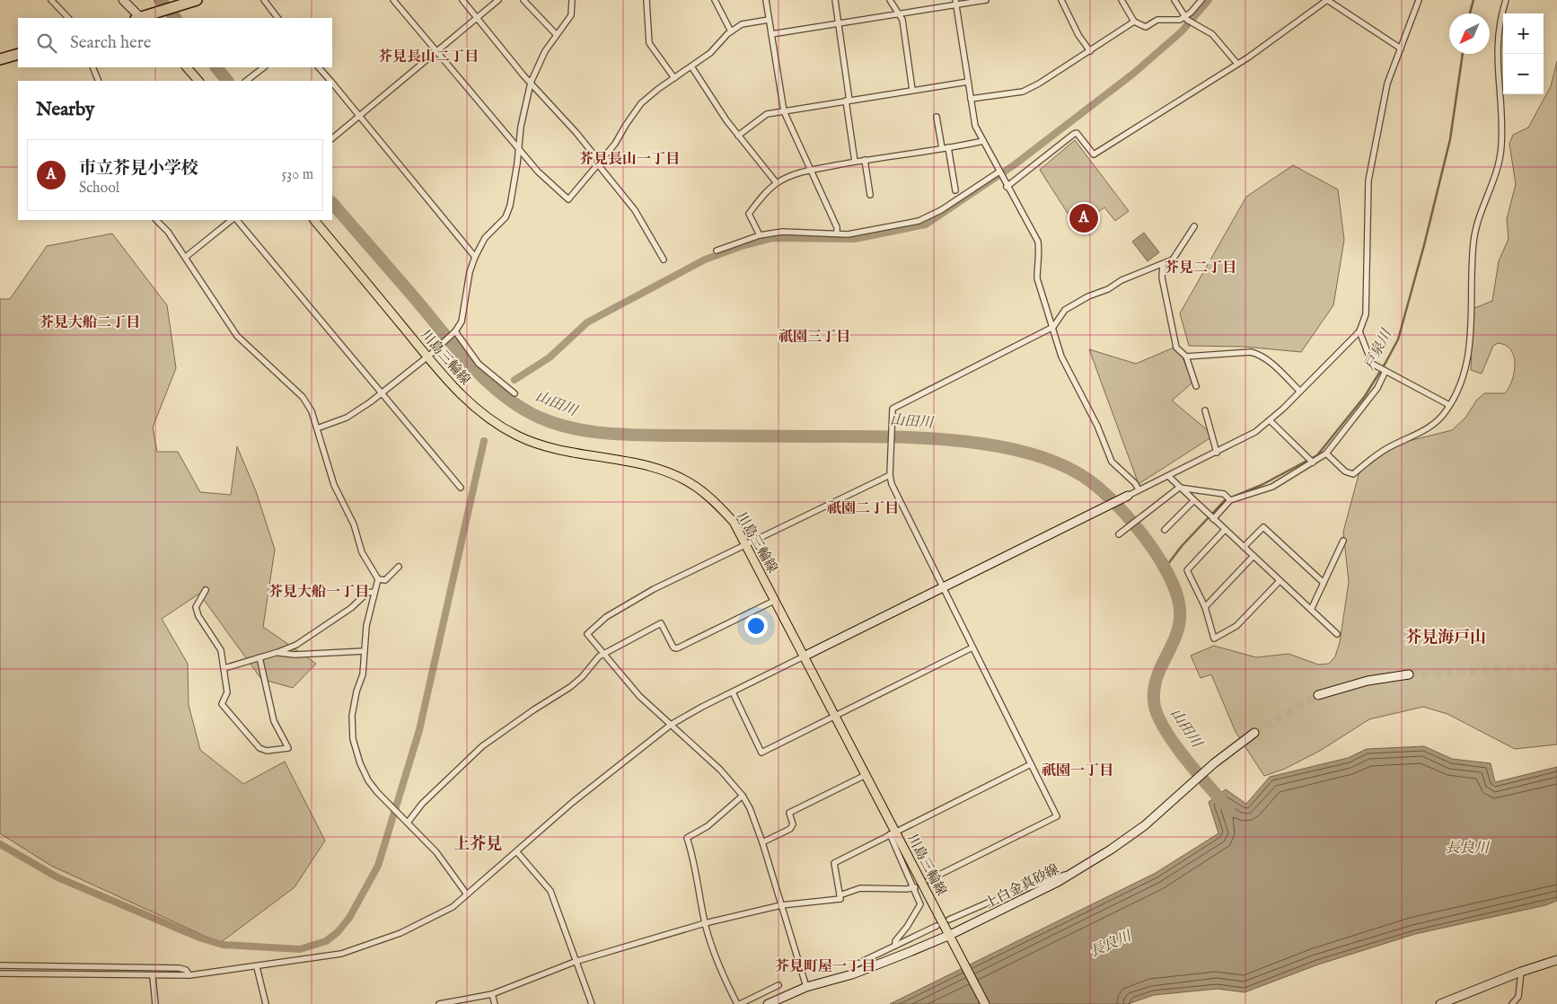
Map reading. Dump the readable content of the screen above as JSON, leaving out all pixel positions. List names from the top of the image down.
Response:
{
  "streets": {
    "main road": ["川島三輪線", "上白金真砂線"]
  },
  "crossings": [
    ["川島三輪線", "上白金真砂線"]
  ],
  "districts": [
    "芥見長山二丁目",
    "芥見長山一丁目",
    "芥見二丁目",
    "芥見大船二丁目",
    "祇園三丁目",
    "祇園二丁目",
    "芥見大船一丁目",
    "芥見海戸山",
    "祇園一丁目",
    "上芥見",
    "芥見町屋一丁目"
  ],
  "water": ["戸泉川", "山田川", "長良川"],
  "north": "bottom left",
  "page": {
    "map_buttons": ["+", "−"],
    "search": "Search here",
    "heading": "Nearby",
    "list": [
      {
        "mark": "A",
        "name": "市立芥見小学校",
        "note": "School",
        "value": "530 m"
      }
    ],
    "pins": "A"
  }
}
